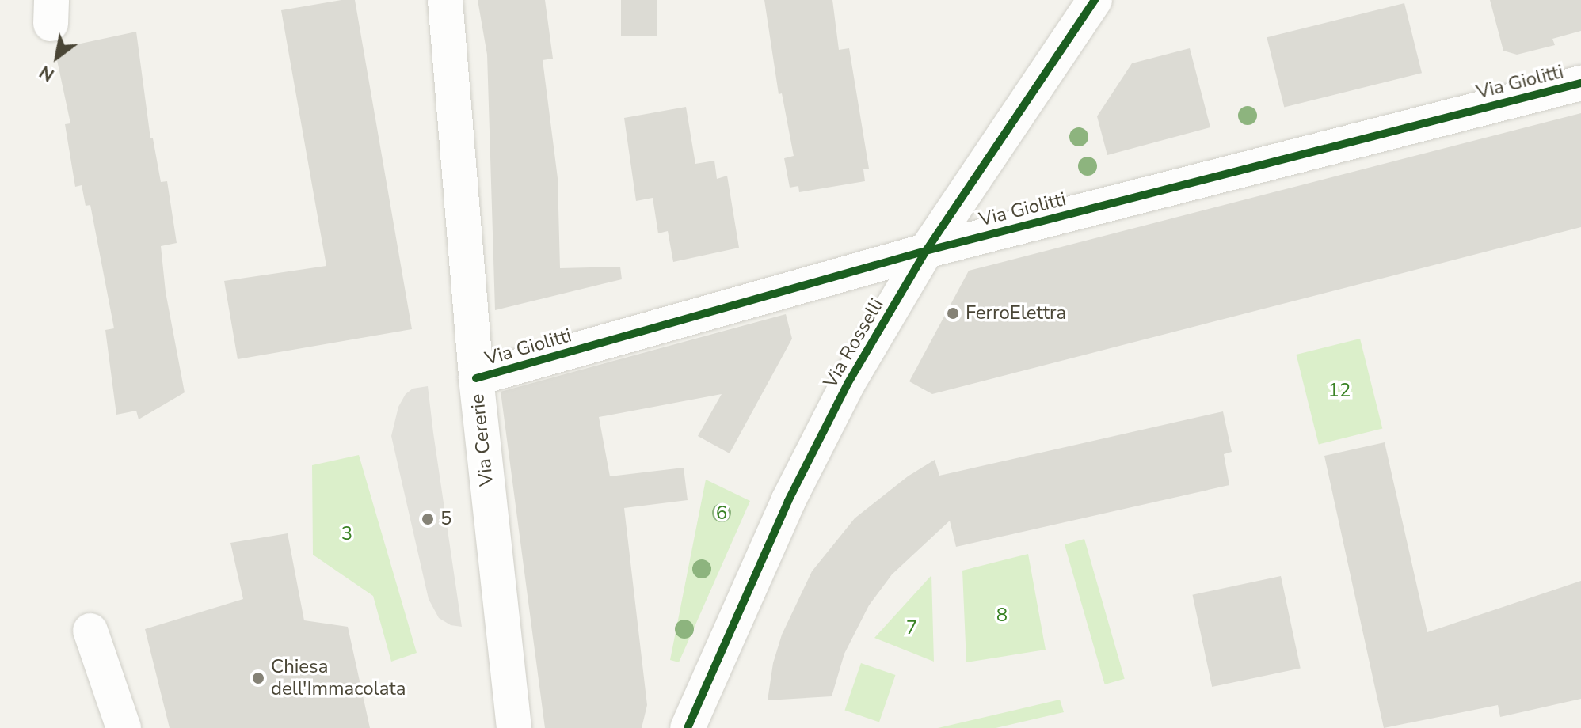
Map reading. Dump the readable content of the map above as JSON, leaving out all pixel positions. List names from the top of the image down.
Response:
{
  "streets": {
    "street": ["Via Giolitti", "Via Rosselli", "Via Cererie"]
  },
  "crossings": [
    ["Via Giolitti", "Via Rosselli"],
    ["Via Giolitti", "Via Cererie"]
  ],
  "parks": [
    "12",
    "6",
    "3",
    "8",
    "7"
  ],
  "places": ["FerroElettra", "5", "Chiesa dell'Immacolata"],
  "north": "bottom left"
}
